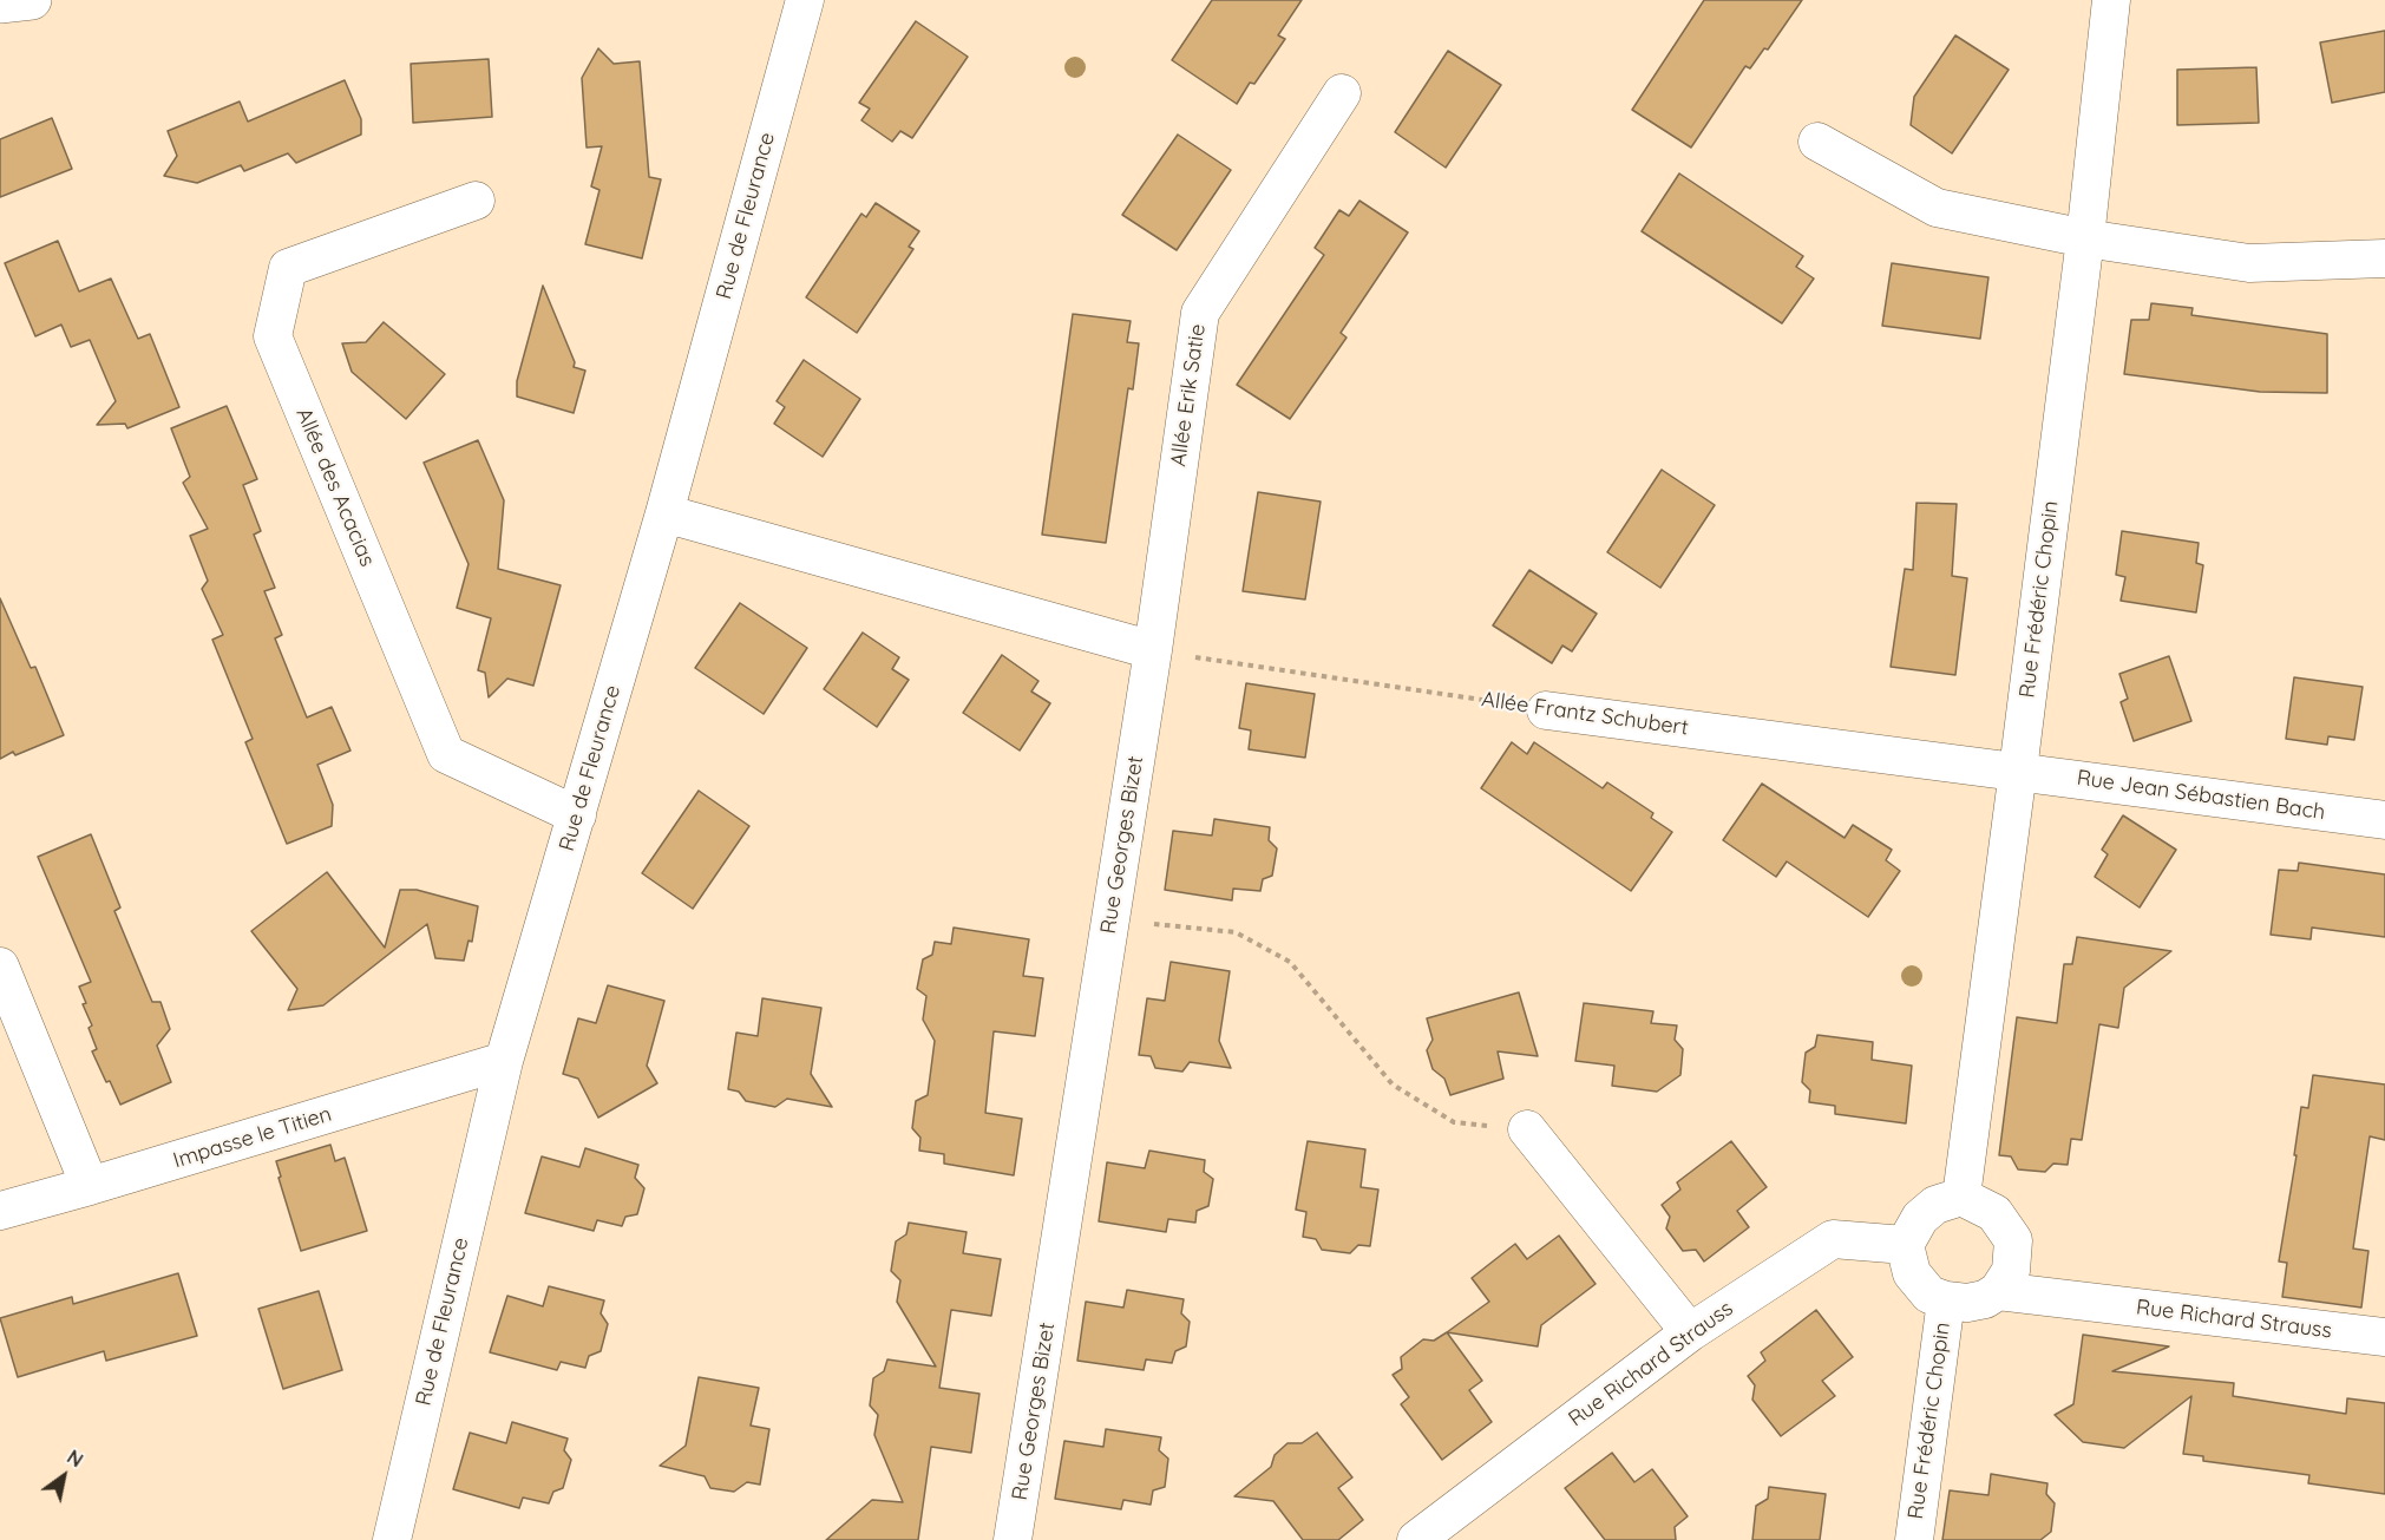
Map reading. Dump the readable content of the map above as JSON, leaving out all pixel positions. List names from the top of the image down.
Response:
{
  "streets": {
    "street": [
      "Rue de Fleurance",
      "Allée Erik Satie",
      "Allée des Acacias",
      "Rue Frédéric Chopin",
      "Allée Frantz Schubert",
      "Rue Jean Sébastien Bach",
      "Rue Georges Bizet",
      "Impasse le Titien",
      "Rue Richard Strauss"
    ]
  },
  "crossings": [
    ["Rue de Fleurance", "Allée des Acacias"],
    ["Rue de Fleurance", "Impasse le Titien"],
    ["Allée Erik Satie", "Allée Frantz Schubert"],
    ["Allée Erik Satie", "Rue Georges Bizet"],
    ["Rue Frédéric Chopin", "Allée Frantz Schubert"],
    ["Rue Frédéric Chopin", "Rue Jean Sébastien Bach"],
    ["Rue Frédéric Chopin", "Rue Richard Strauss"],
    ["Allée Frantz Schubert", "Rue Jean Sébastien Bach"],
    ["Allée Frantz Schubert", "Rue Georges Bizet"]
  ],
  "north": "top right"
}
